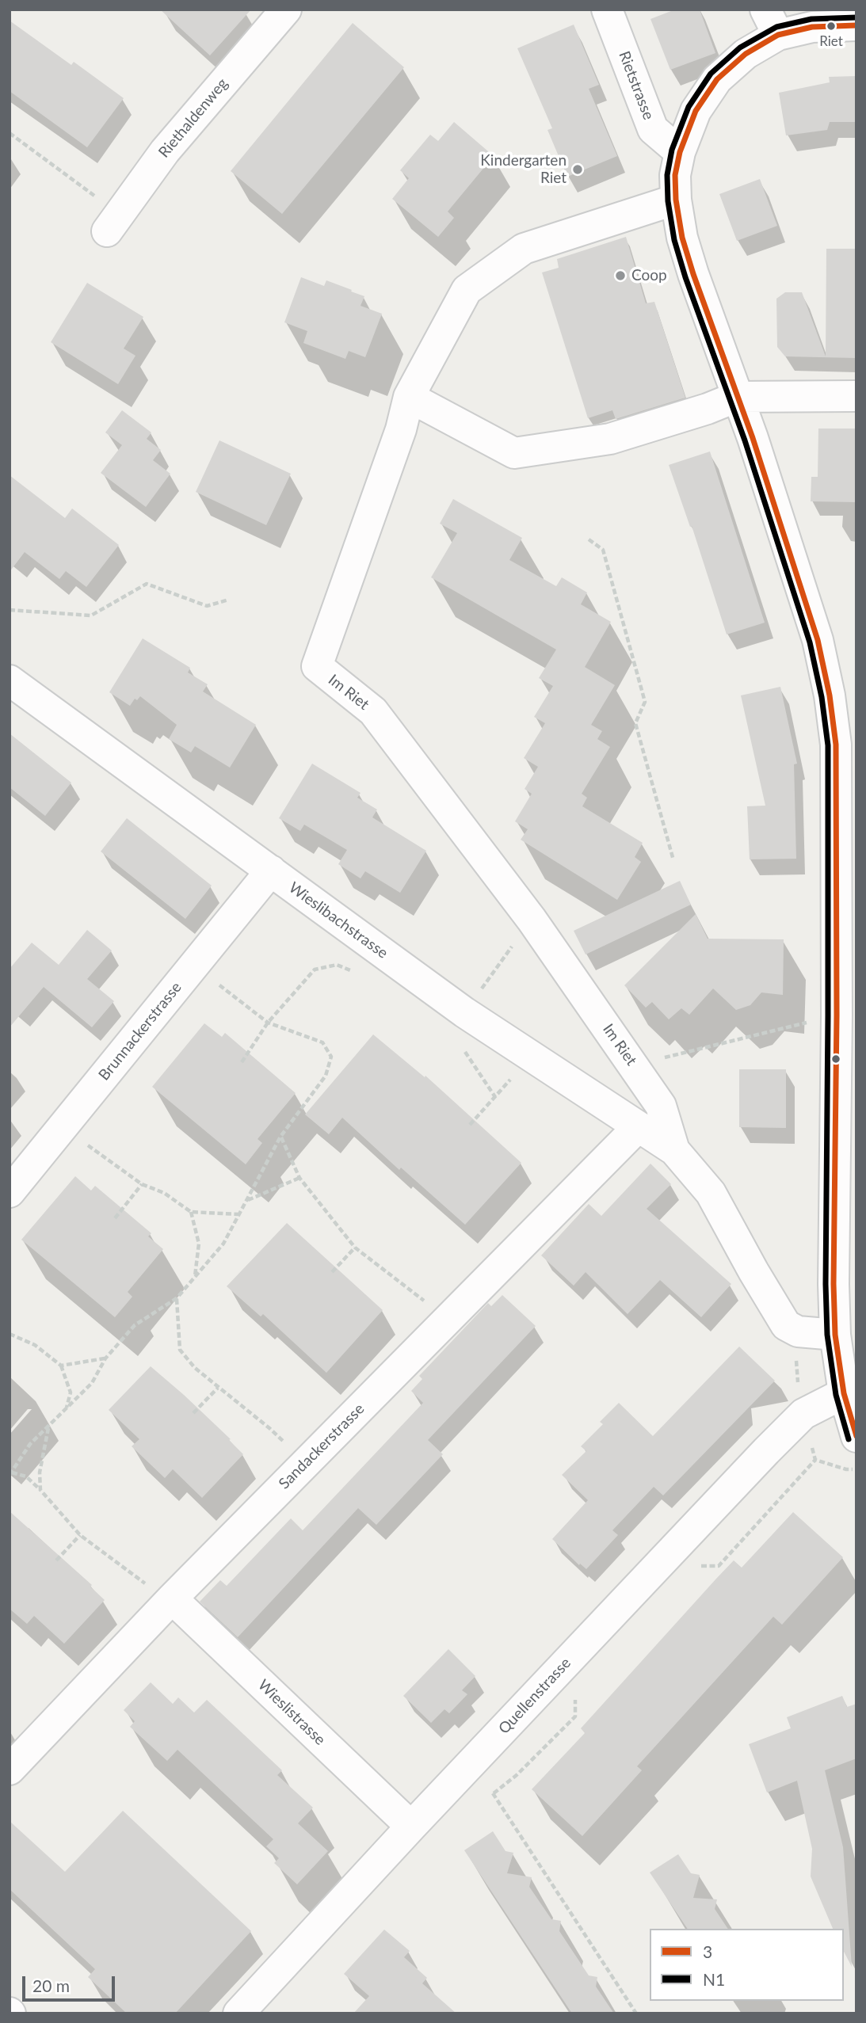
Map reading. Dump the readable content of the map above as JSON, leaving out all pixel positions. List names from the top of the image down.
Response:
{
  "streets": {
    "street": [
      "Rietstrasse",
      "Riethaldenweg",
      "Im Riet",
      "Wieslibachstrasse",
      "Brunnackerstrasse",
      "Sandackerstrasse",
      "Quellenstrasse",
      "Wieslistrasse"
    ]
  },
  "crossings": [
    ["Im Riet", "Wieslibachstrasse"],
    ["Wieslibachstrasse", "Brunnackerstrasse"],
    ["Wieslibachstrasse", "Sandackerstrasse"],
    ["Sandackerstrasse", "Wieslistrasse"],
    ["Quellenstrasse", "Wieslistrasse"]
  ],
  "places": ["Riet", "Kindergarten Riet", "Coop"],
  "lines": ["transit line N1", "transit line 3"],
  "legend": ["3", "N1"],
  "scale_bar": "20 m"
}
